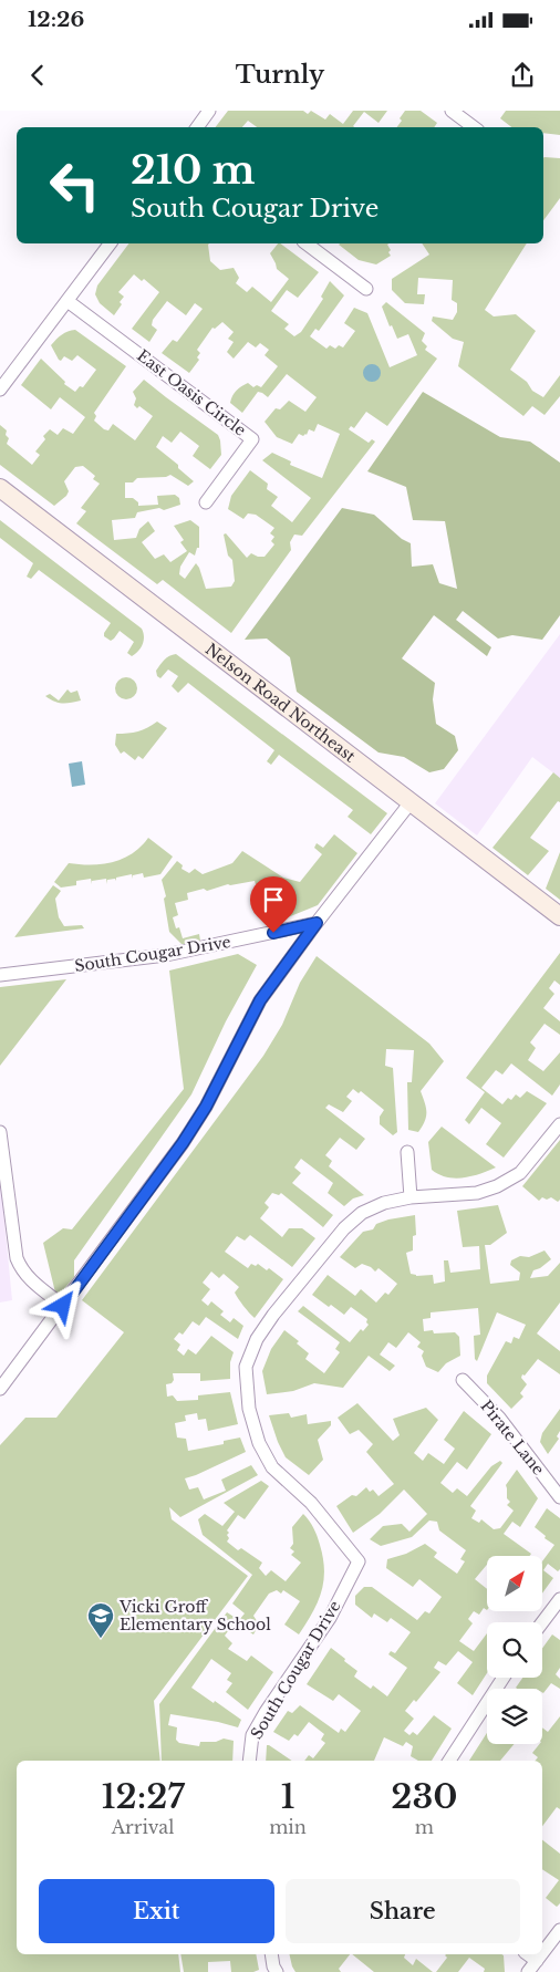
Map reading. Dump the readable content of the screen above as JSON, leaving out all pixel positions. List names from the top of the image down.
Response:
{
  "streets": {
    "street": [
      "East Oasis Circle",
      "Nelson Road Northeast",
      "South Cougar Drive",
      "Pirate Lane"
    ]
  },
  "places": {
    "school or university": ["Vicki Groff Elementary School"]
  },
  "north": "top right",
  "page": {
    "status": "12:26",
    "header": "Turnly",
    "turn": ["210 m", "South Cougar Drive"],
    "eta": [
      "12:27",
      "Arrival",
      "1",
      "min",
      "230",
      "m"
    ],
    "buttons": ["Exit", "Share"]
  }
}
